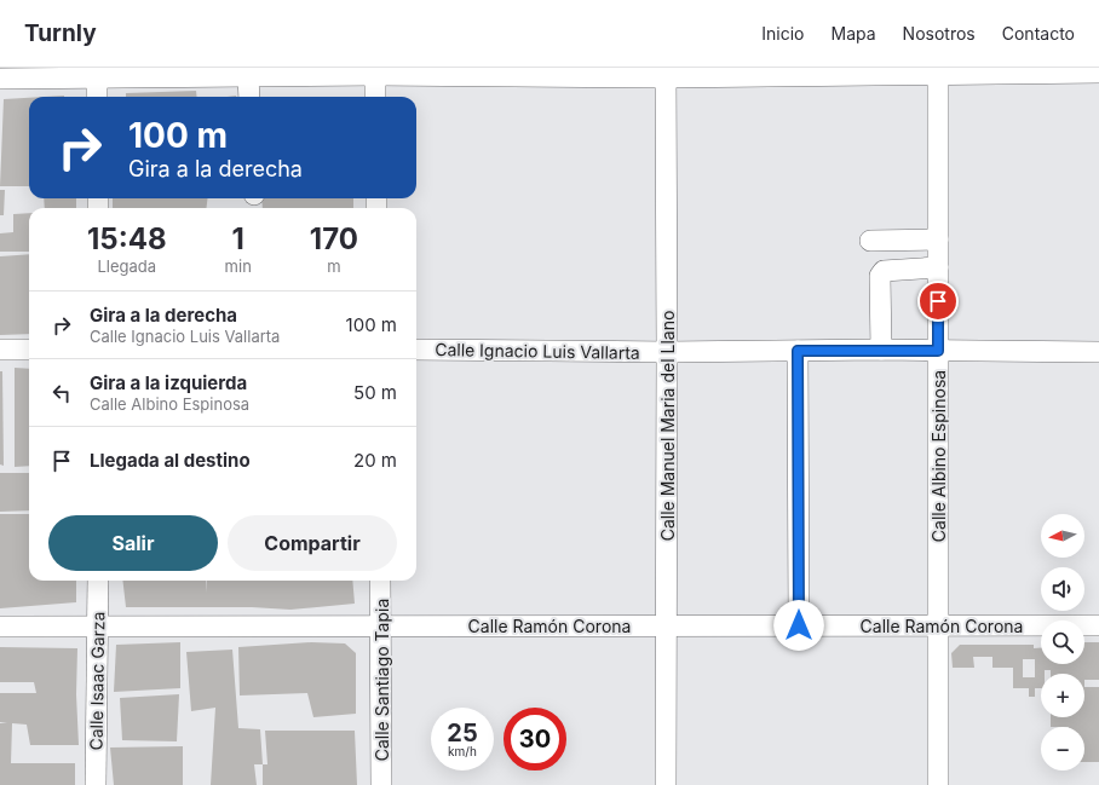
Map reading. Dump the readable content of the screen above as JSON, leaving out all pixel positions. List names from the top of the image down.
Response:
{
  "streets": {
    "street": [
      "Calle Ignacio Luis Vallarta",
      "Calle Manuel Maria del Llano",
      "Calle Albino Espinosa",
      "Calle Ramón Corona",
      "Calle Santiago Tapia",
      "Calle Isaac Garza"
    ]
  },
  "crossings": [
    ["Calle Ignacio Luis Vallarta", "Calle Manuel Maria del Llano"],
    ["Calle Ignacio Luis Vallarta", "Calle Albino Espinosa"],
    ["Calle Manuel Maria del Llano", "Calle Ramón Corona"],
    ["Calle Albino Espinosa", "Calle Ramón Corona"],
    ["Calle Ramón Corona", "Calle Santiago Tapia"],
    ["Calle Ramón Corona", "Calle Isaac Garza"]
  ],
  "north": "left",
  "page": {
    "header": "Turnly",
    "nav": [
      "Inicio",
      "Mapa",
      "Nosotros",
      "Contacto"
    ],
    "turn": ["100 m", "Gira a la derecha"],
    "eta": [
      "15:48",
      "Llegada",
      "1",
      "min",
      "170",
      "m"
    ],
    "list": [
      {
        "name": "Gira a la derecha",
        "note": "Calle Ignacio Luis Vallarta",
        "value": "100 m"
      },
      {
        "name": "Gira a la izquierda",
        "note": "Calle Albino Espinosa",
        "value": "50 m"
      },
      {
        "name": "Llegada al destino",
        "value": "20 m"
      }
    ],
    "buttons": ["Salir", "Compartir"],
    "map_buttons": ["+", "−"],
    "speed": "25 km/h",
    "limit": "30"
  }
}
